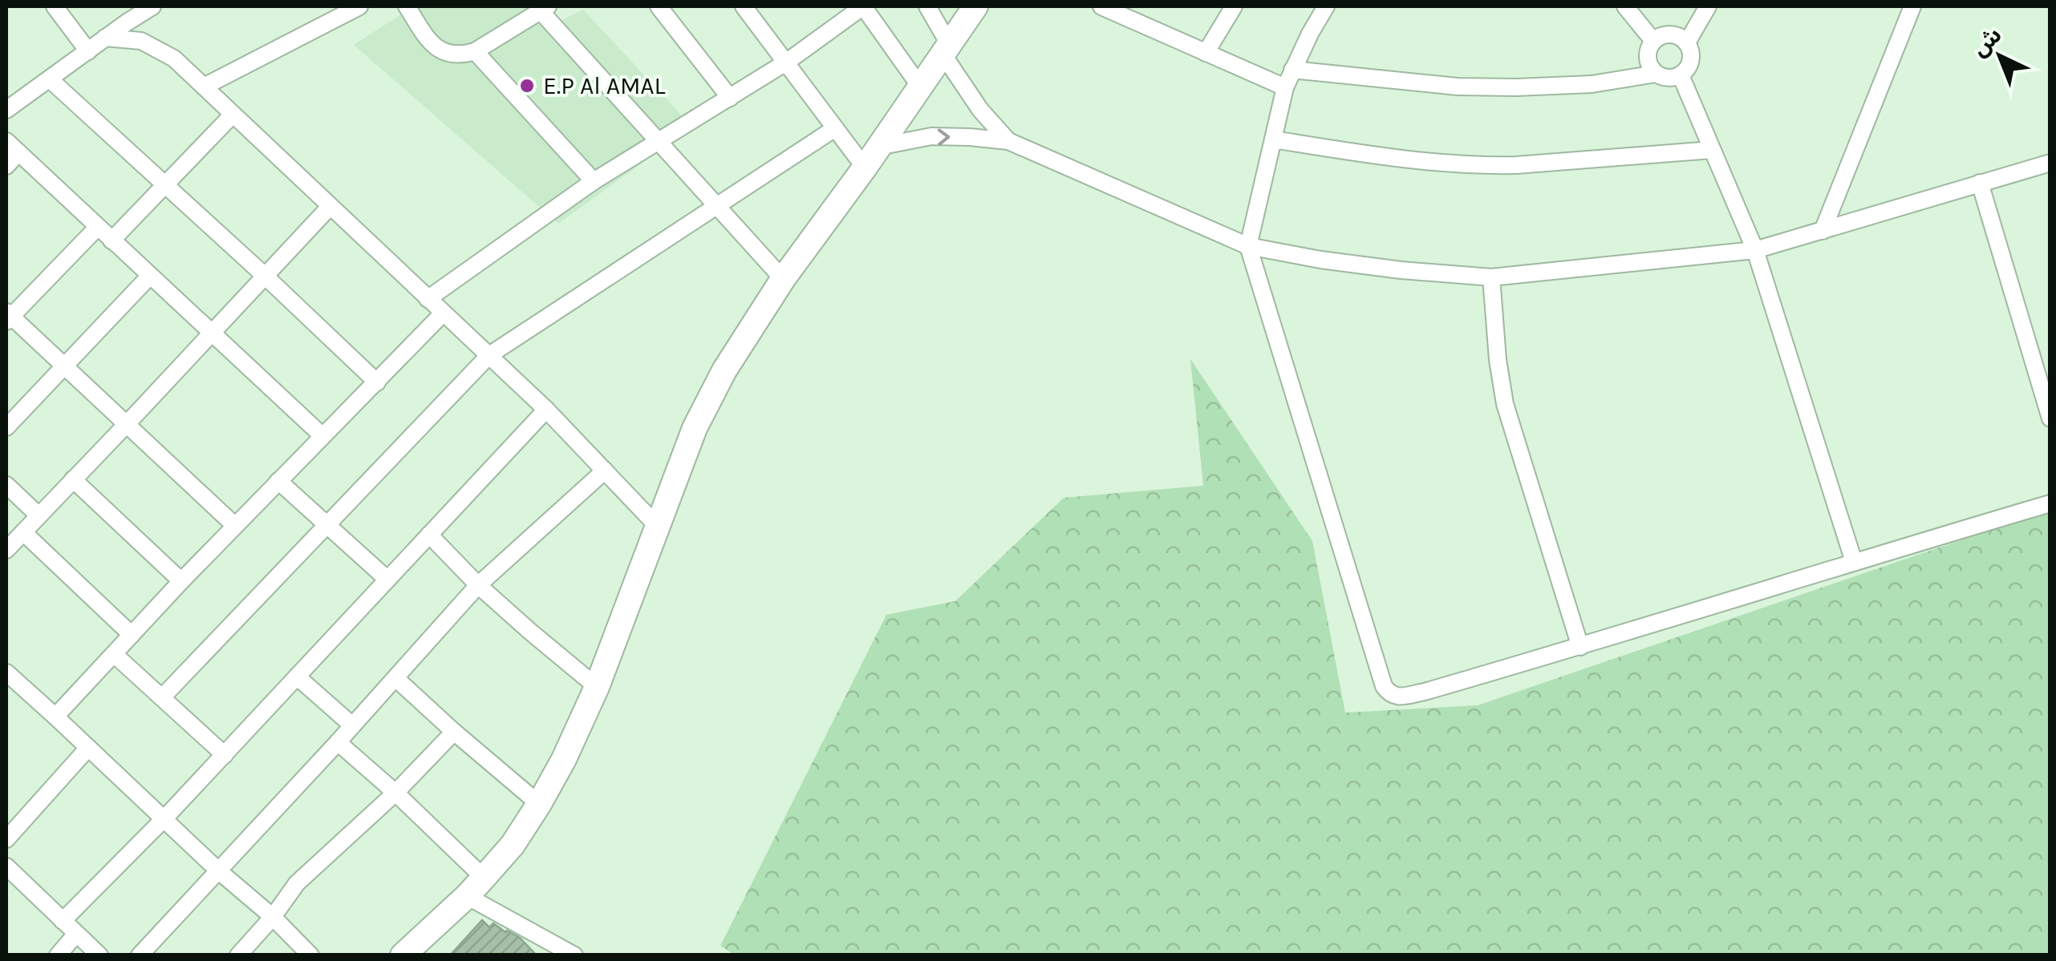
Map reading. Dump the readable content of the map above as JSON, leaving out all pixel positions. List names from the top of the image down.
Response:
{
  "places": ["E.P Al AMAL"],
  "north": "top left"
}
